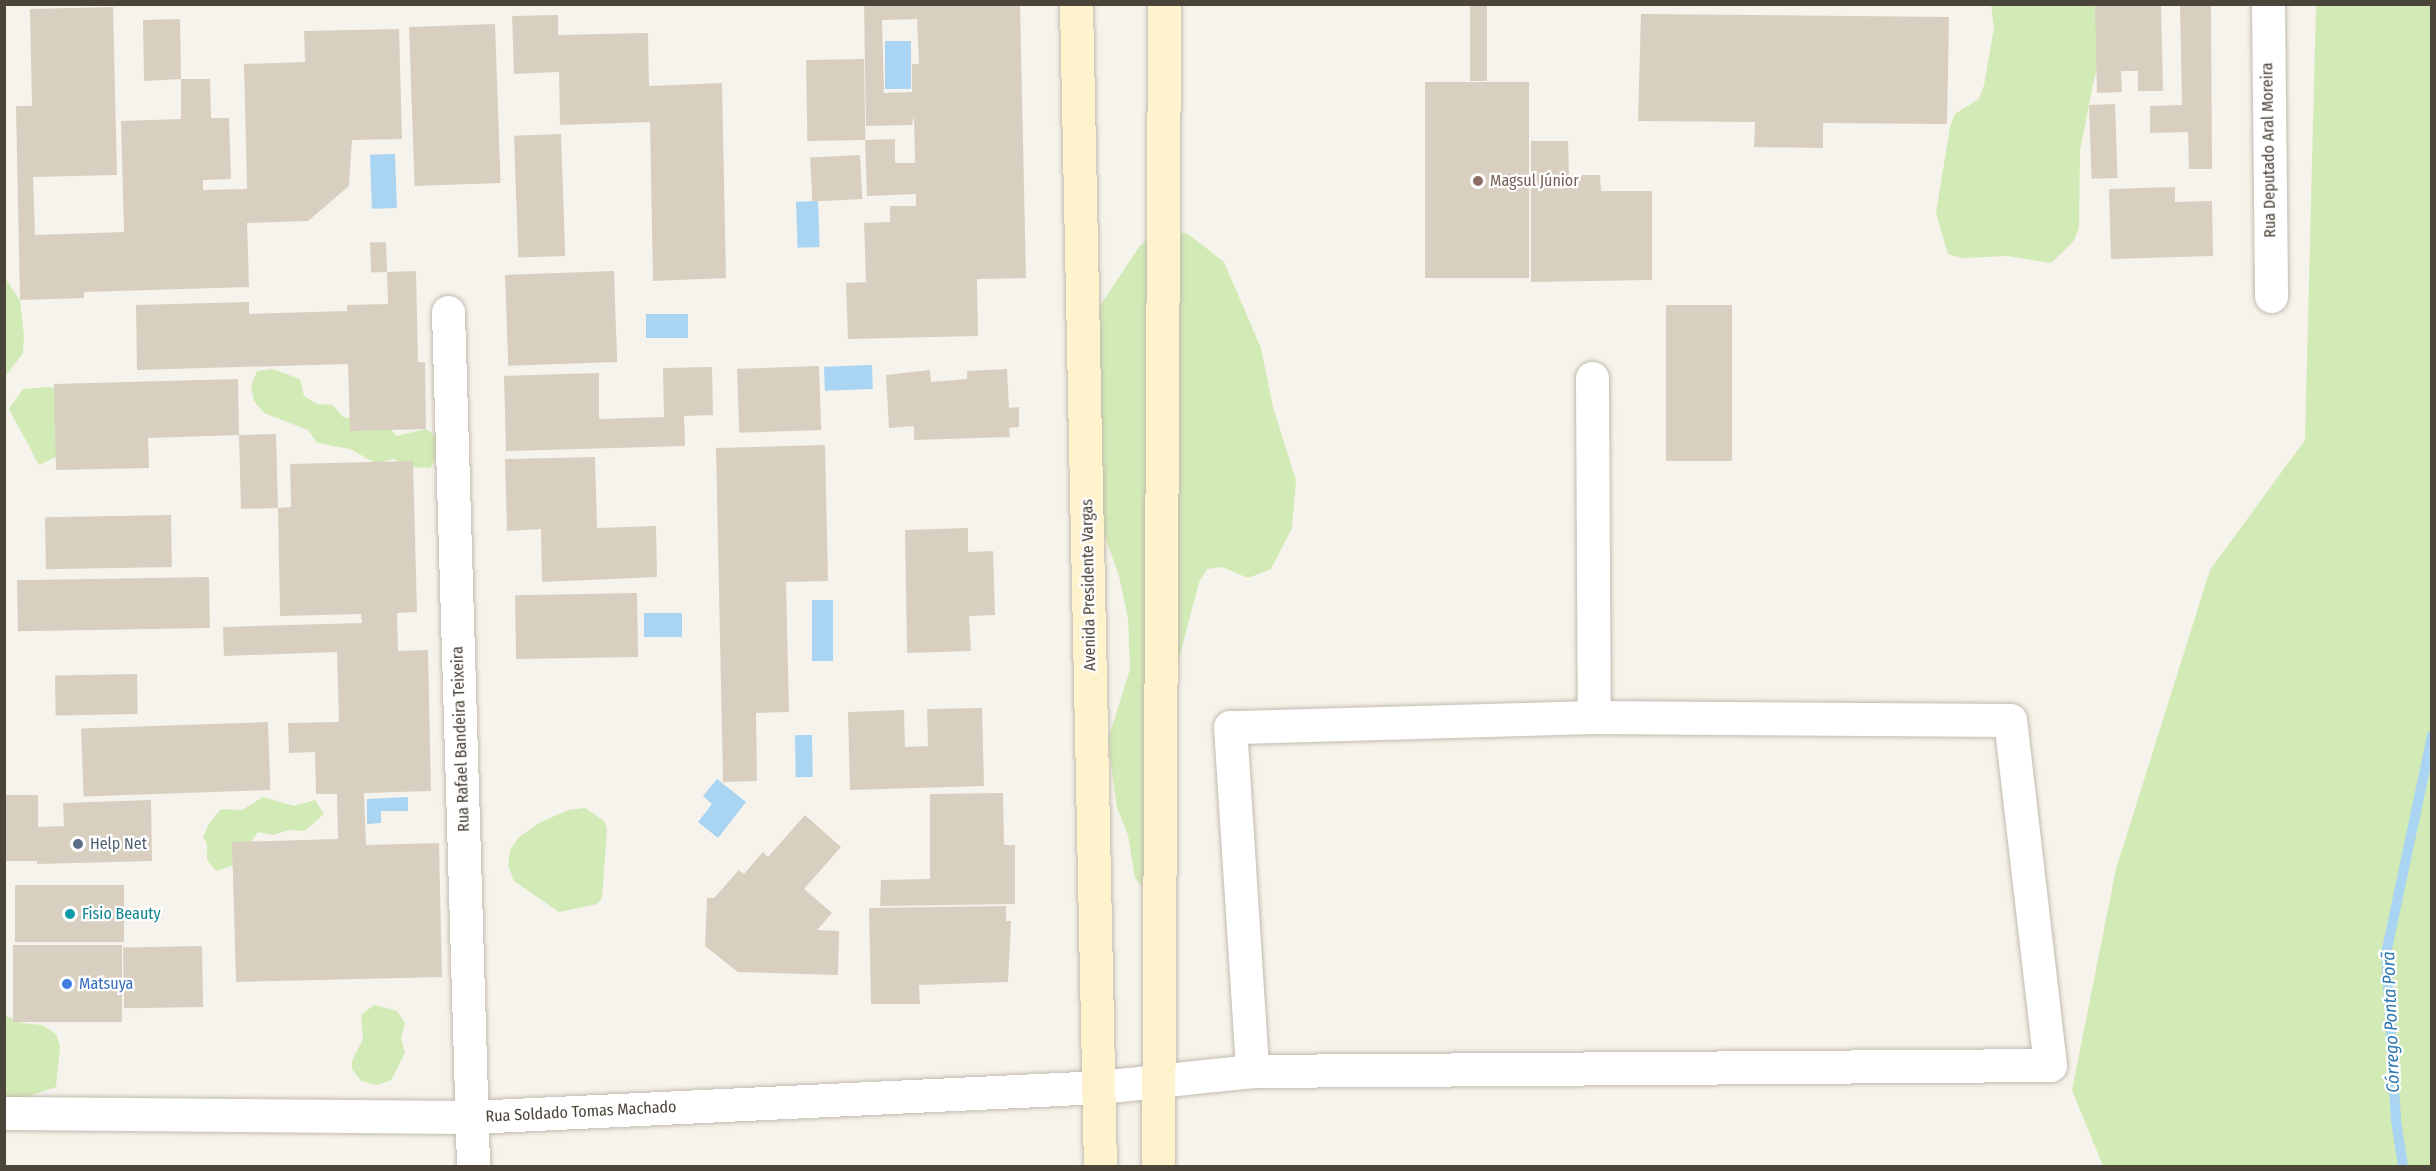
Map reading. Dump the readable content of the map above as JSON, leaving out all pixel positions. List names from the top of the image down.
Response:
{
  "streets": {
    "main road": ["Avenida Presidente Vargas"],
    "street": ["Rua Deputado Aral Moreira", "Rua Rafael Bandeira Teixeira", "Rua Soldado Tomas Machado"]
  },
  "crossings": [
    ["Avenida Presidente Vargas", "Rua Soldado Tomas Machado"],
    ["Rua Rafael Bandeira Teixeira", "Rua Soldado Tomas Machado"]
  ],
  "water": ["Córrego Ponta Porã"],
  "places": [
    "Magsul Júnior",
    "Help Net",
    "Fisio Beauty",
    "Matsuya"
  ]
}
